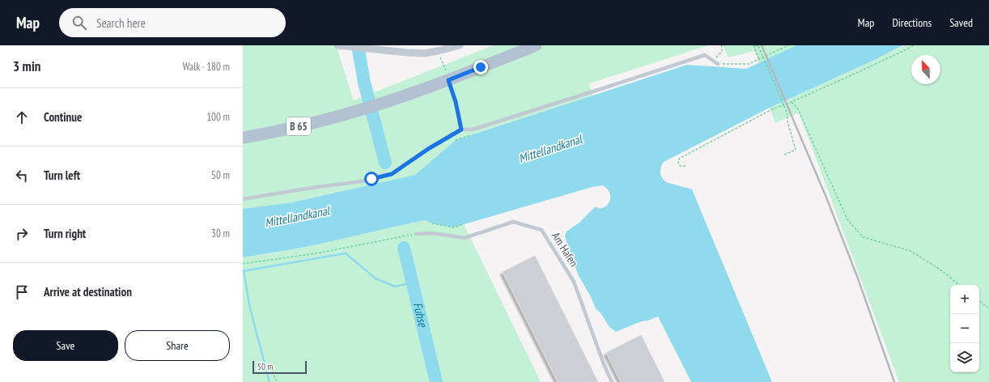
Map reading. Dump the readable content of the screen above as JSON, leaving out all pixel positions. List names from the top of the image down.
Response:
{
  "streets": {
    "main road": ["B 65"],
    "lane": ["Am Hafen"]
  },
  "water": ["Mittellandkanal", "Fuhse"],
  "scale_bar": "50 m",
  "north": "top left",
  "page": {
    "header": "Map",
    "search": "Search here",
    "nav": ["Map", "Directions", "Saved"],
    "heading": ["3 min", "Walk · 180 m"],
    "list": [
      ["Continue", "100 m"],
      ["Turn left", "50 m"],
      ["Turn right", "30 m"],
      "Arrive at destination"
    ],
    "map_buttons": ["+", "−"],
    "buttons": ["Save", "Share"],
    "scale": "50 m"
  }
}
